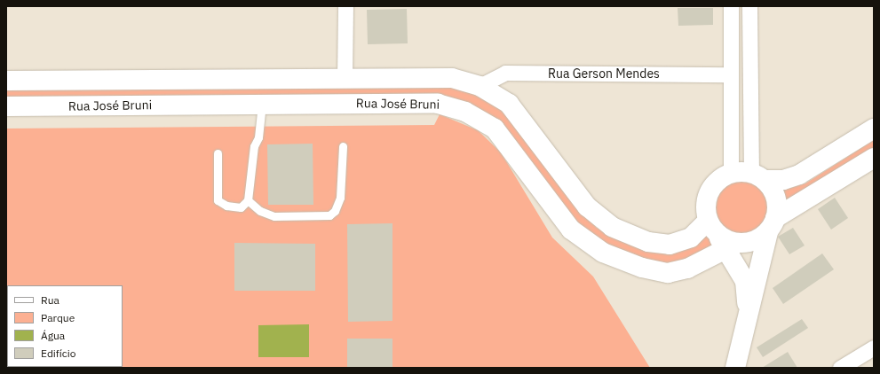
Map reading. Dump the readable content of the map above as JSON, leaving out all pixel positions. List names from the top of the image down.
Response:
{
  "streets": {
    "street": ["Rua Gerson Mendes", "Rua José Bruni"]
  },
  "crossings": [
    ["Rua Gerson Mendes", "Rua José Bruni"]
  ],
  "legend": [
    "Rua",
    "Parque",
    "Água",
    "Edifício"
  ]
}
